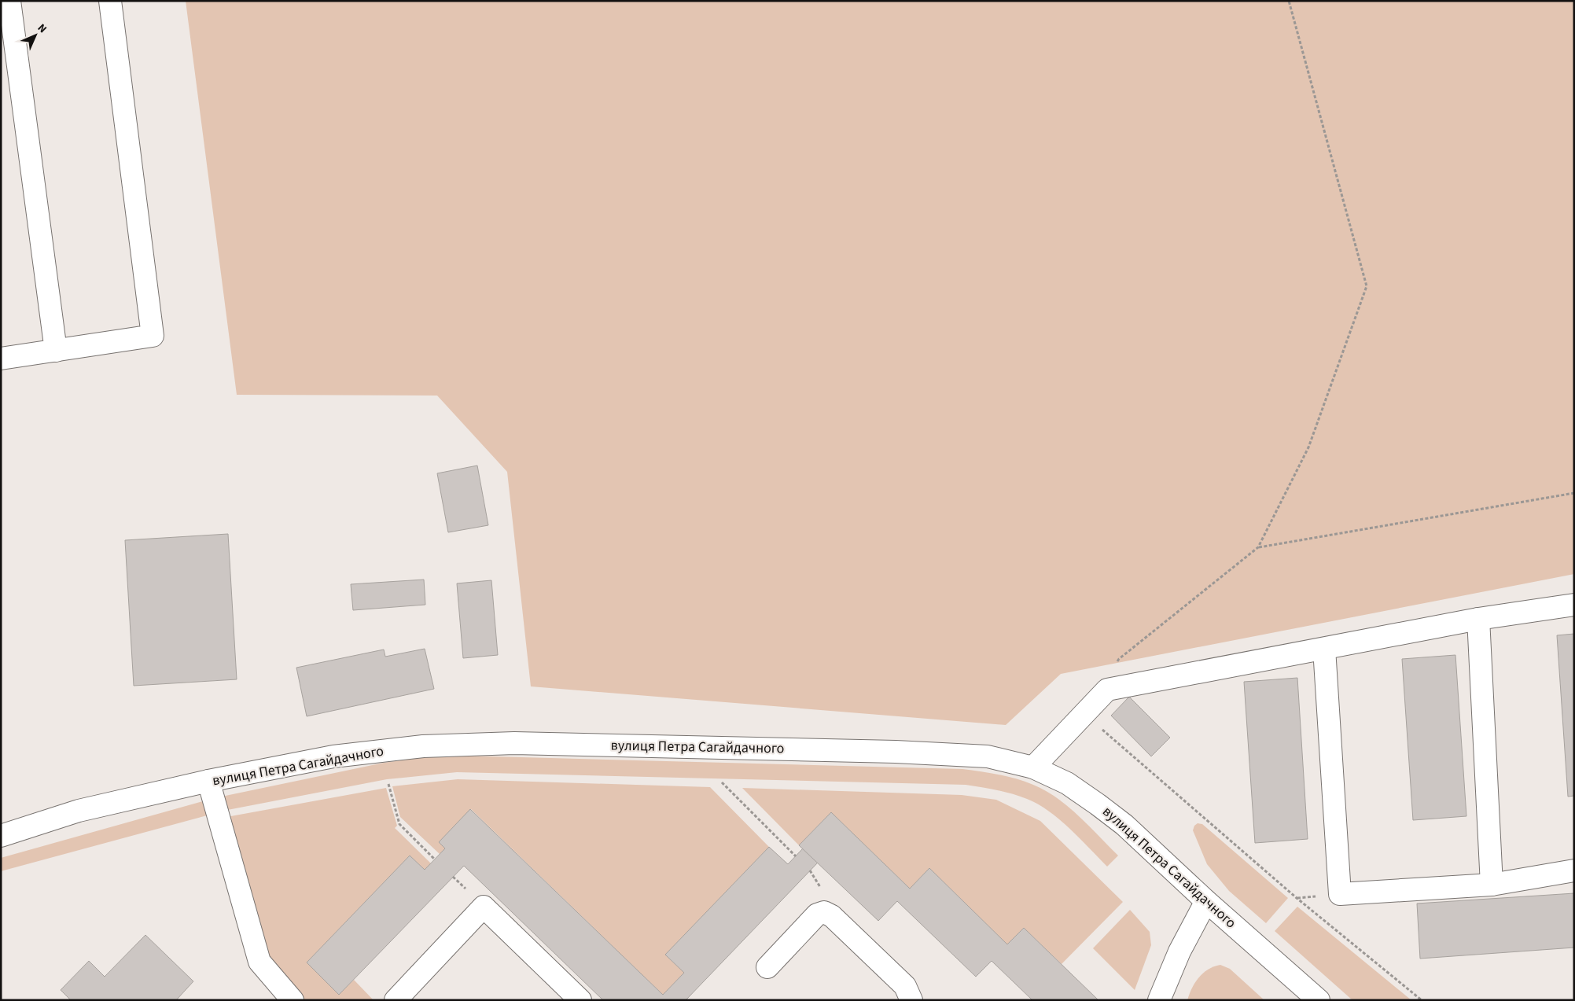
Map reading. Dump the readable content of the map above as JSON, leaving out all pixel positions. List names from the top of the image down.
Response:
{
  "streets": {
    "main road": ["вулиця Петра Сагайдачного"]
  },
  "north": "top right"
}
